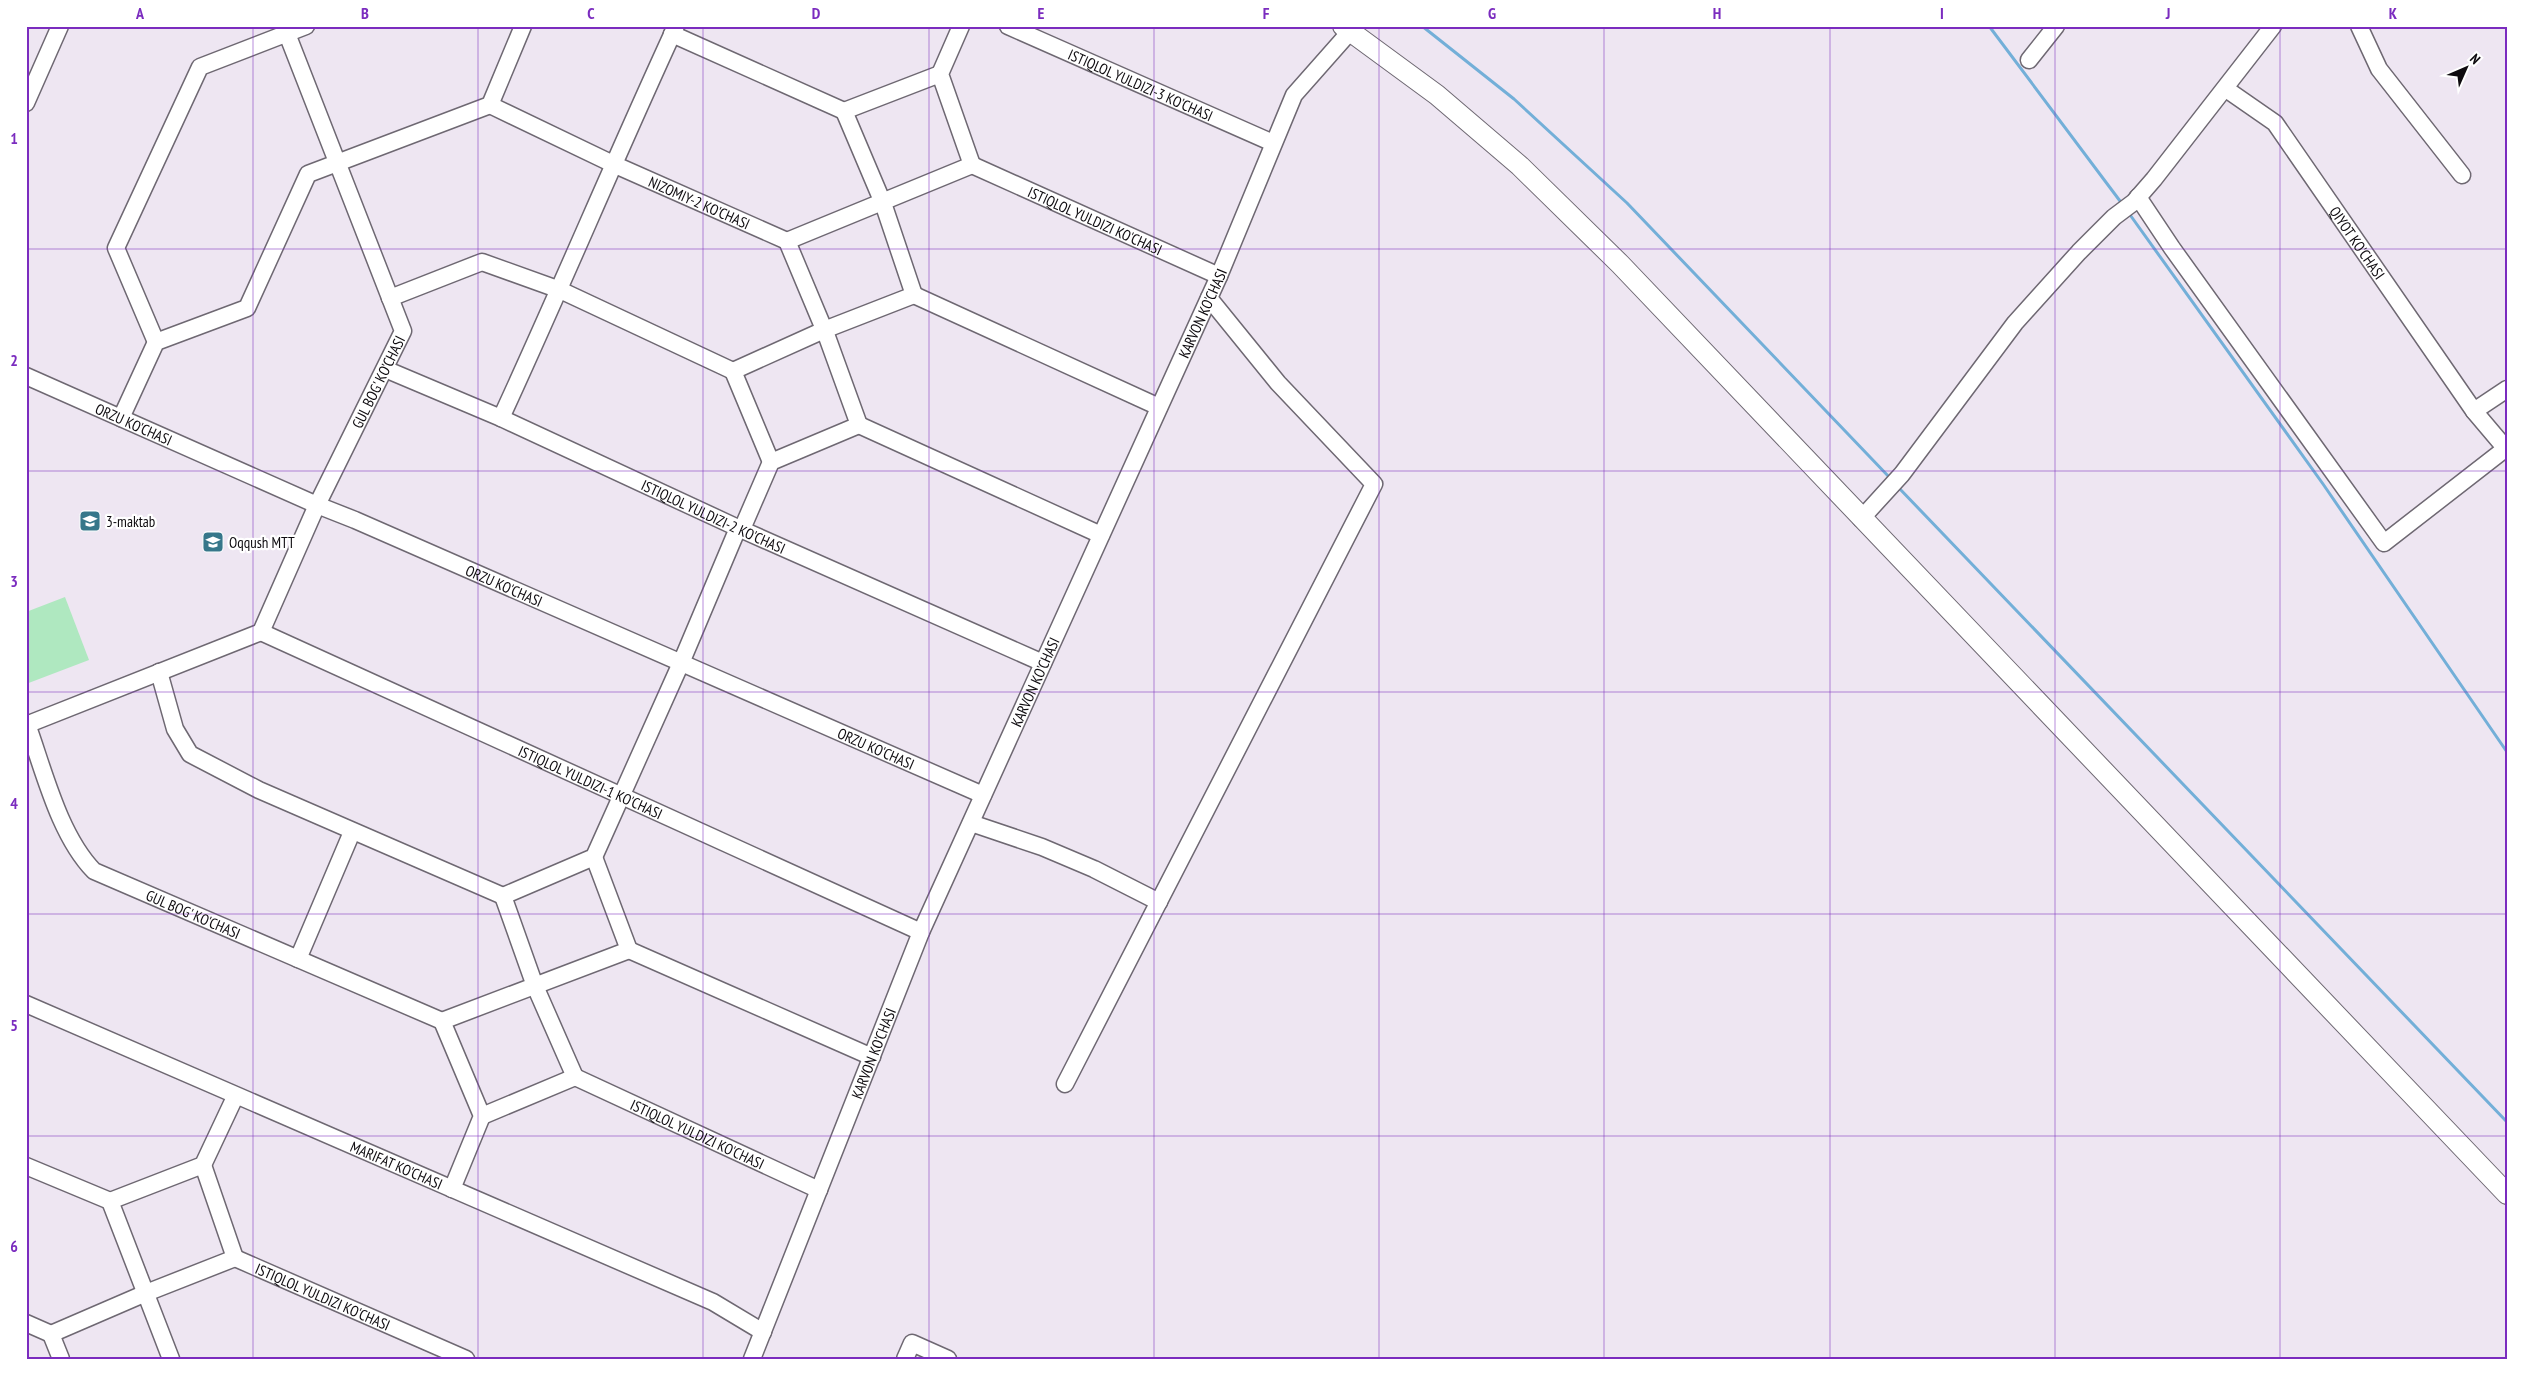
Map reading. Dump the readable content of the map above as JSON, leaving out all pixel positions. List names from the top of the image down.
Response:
{
  "streets": {
    "street": [
      "ISTIQLOL YULDIZI-3 KO'CHASI",
      "NIZOMIY-2 KO'CHASI",
      "ISTIQLOL YULDIZI KO'CHASI",
      "QIYOT KO'CHASI",
      "KARVON KO'CHASI",
      "GUL BOG' KO'CHASI",
      "ORZU KO'CHASI",
      "ISTIQLOL YULDIZI-2 KO'CHASI",
      "ISTIQLOL YULDIZI-1 KO'CHASI",
      "MARIFAT KO'CHASI"
    ]
  },
  "crossings": [
    ["ISTIQLOL YULDIZI-3 KO'CHASI", "KARVON KO'CHASI"],
    ["ISTIQLOL YULDIZI KO'CHASI", "KARVON KO'CHASI"],
    ["KARVON KO'CHASI", "ORZU KO'CHASI"],
    ["KARVON KO'CHASI", "ISTIQLOL YULDIZI-2 KO'CHASI"],
    ["KARVON KO'CHASI", "ISTIQLOL YULDIZI-1 KO'CHASI"],
    ["KARVON KO'CHASI", "MARIFAT KO'CHASI"],
    ["GUL BOG' KO'CHASI", "ORZU KO'CHASI"],
    ["GUL BOG' KO'CHASI", "ISTIQLOL YULDIZI-2 KO'CHASI"],
    ["GUL BOG' KO'CHASI", "ISTIQLOL YULDIZI-1 KO'CHASI"]
  ],
  "places": {
    "school or university": ["3-maktab", "Oqqush MTT"]
  },
  "north": "top right",
  "grid": {
    "columns": [
      "A",
      "B",
      "C",
      "D",
      "E",
      "F",
      "G",
      "H",
      "I",
      "J",
      "K"
    ],
    "rows": [
      "1",
      "2",
      "3",
      "4",
      "5",
      "6"
    ]
  }
}
